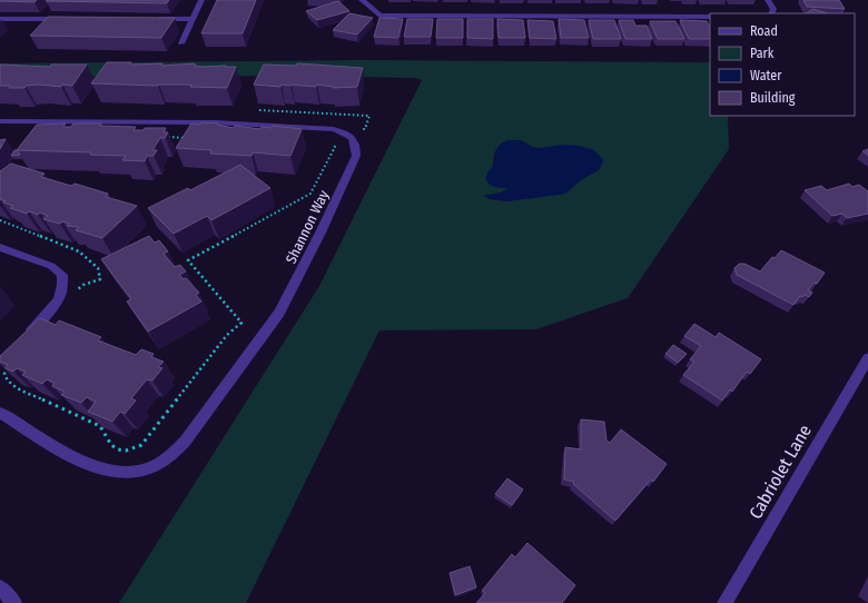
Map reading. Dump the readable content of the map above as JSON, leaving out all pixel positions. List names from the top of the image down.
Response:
{
  "streets": {
    "street": ["Shannon Way", "Cabriolet Lane"]
  },
  "legend": [
    "Road",
    "Park",
    "Water",
    "Building"
  ]
}
